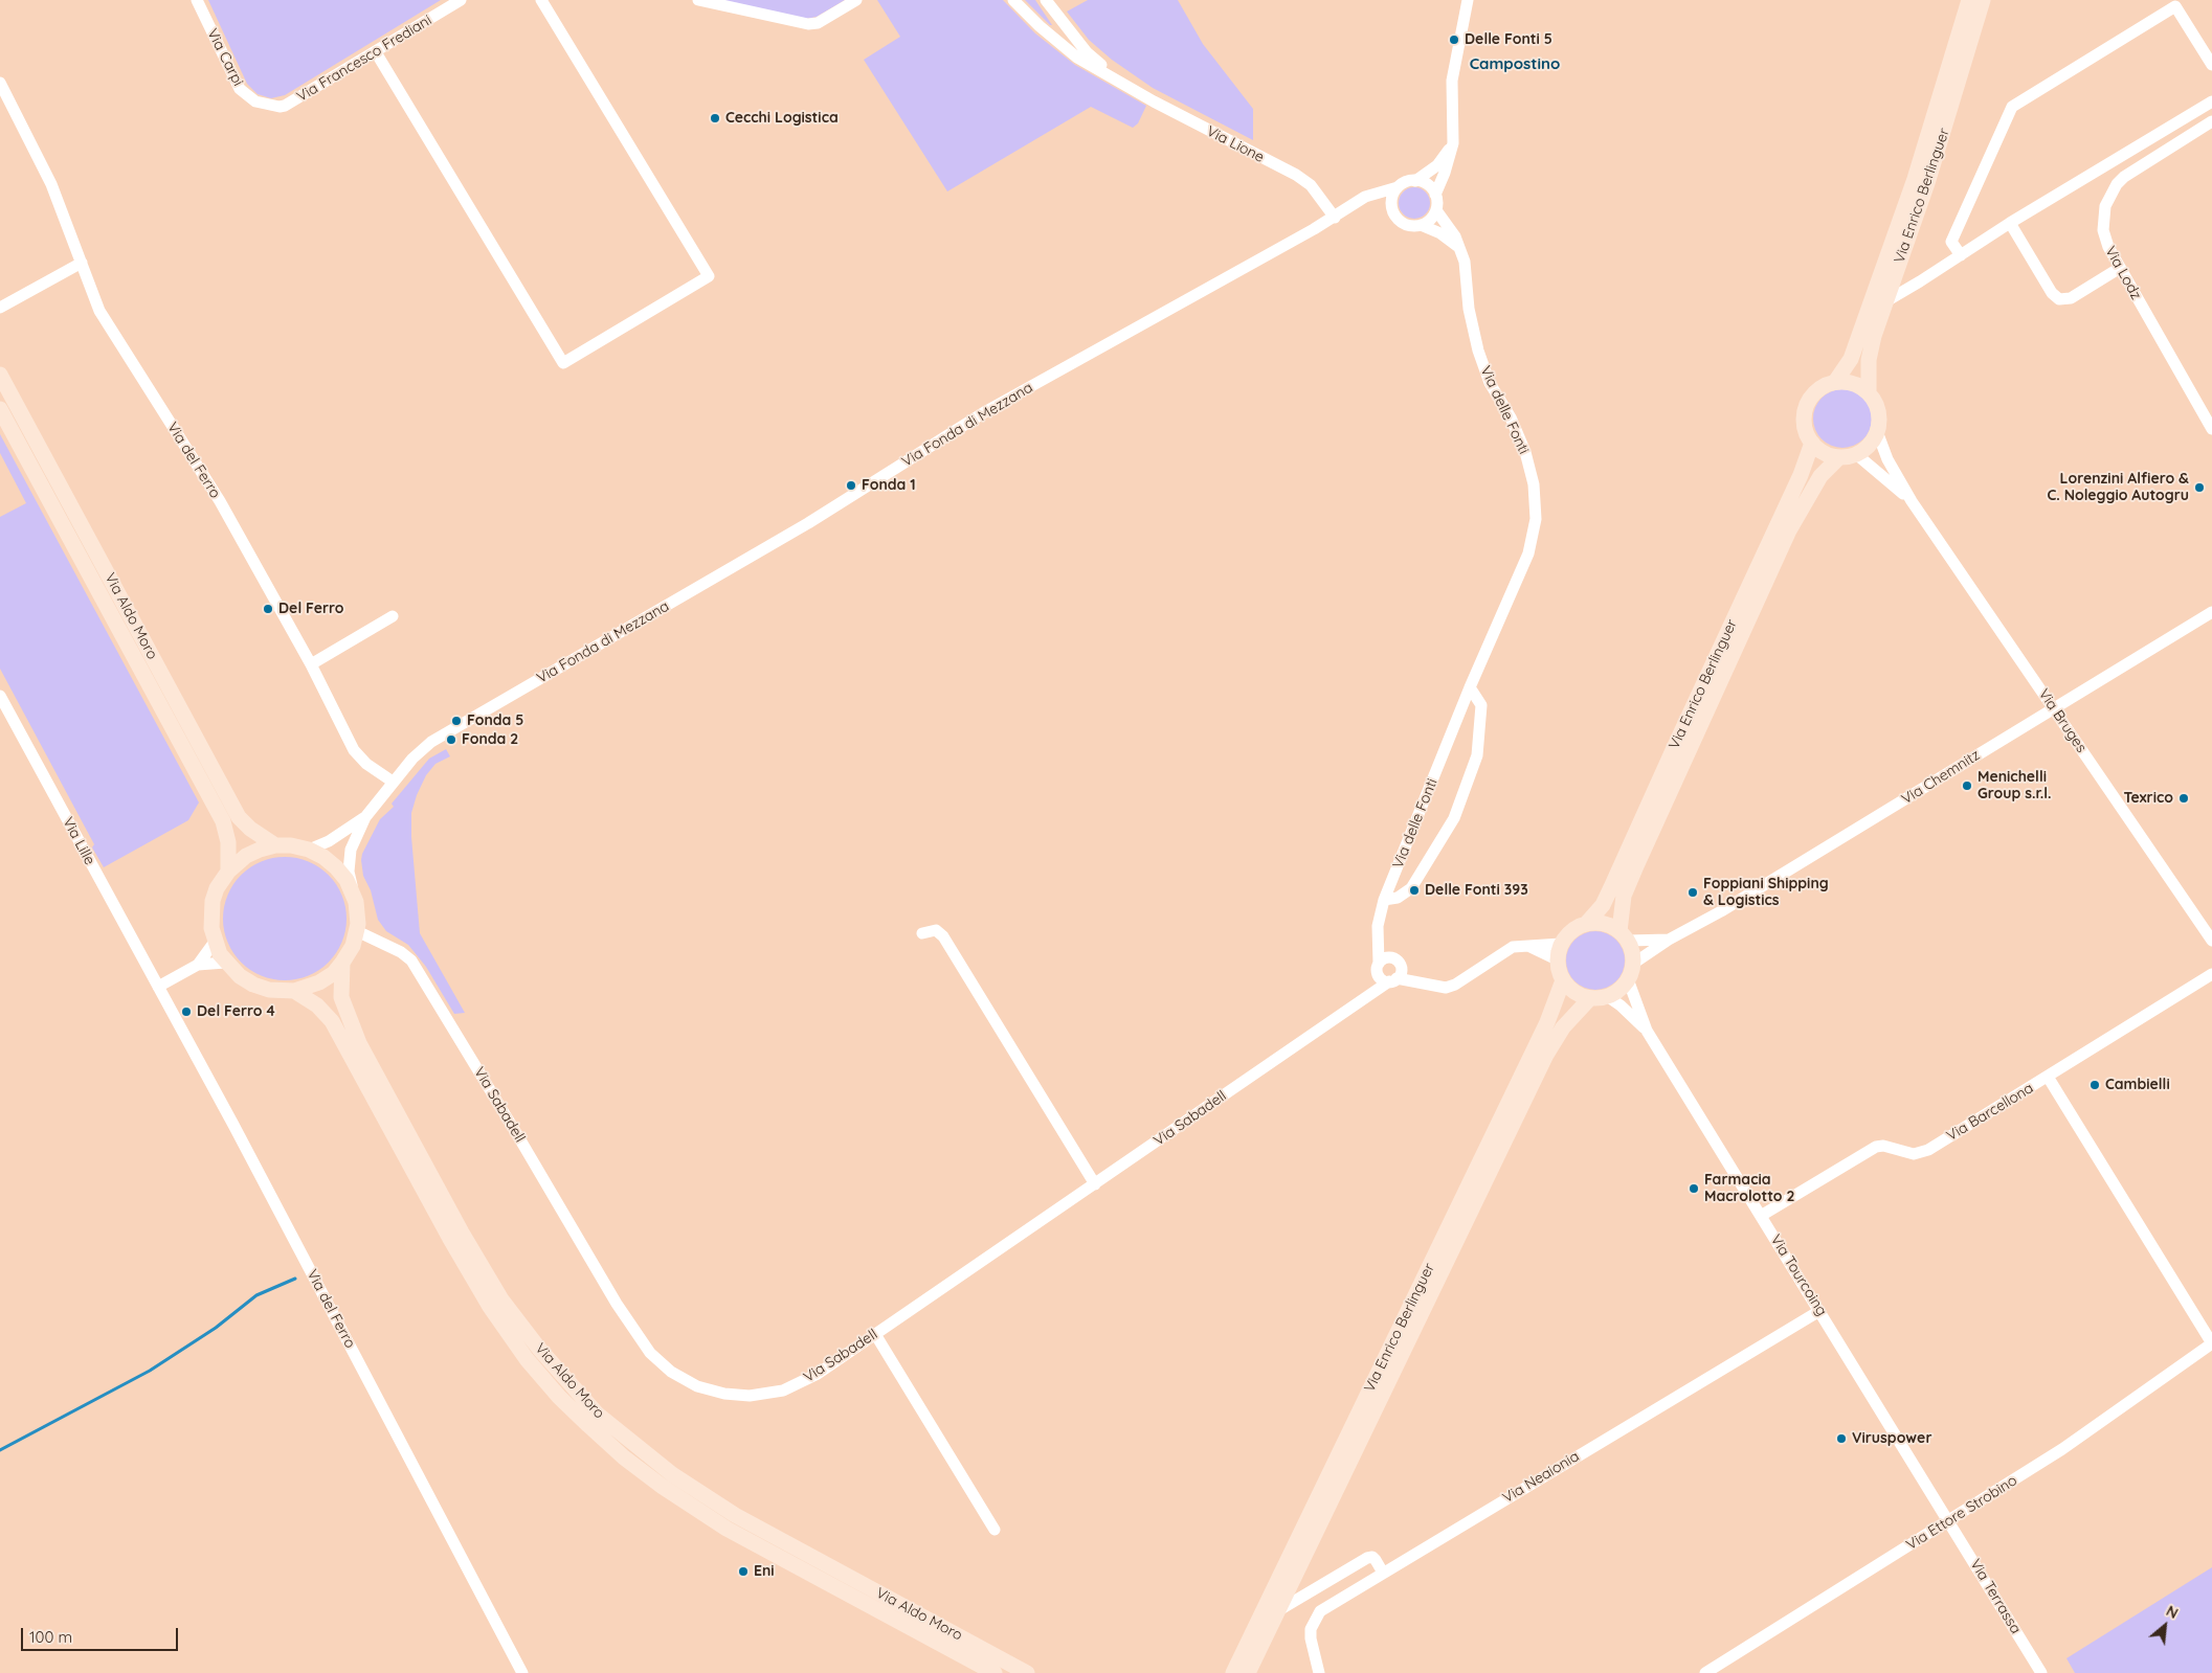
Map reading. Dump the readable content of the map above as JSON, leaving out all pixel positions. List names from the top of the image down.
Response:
{
  "streets": {
    "main road": ["Via Enrico Berlinguer", "Via Aldo Moro"],
    "street": [
      "Via Carpi",
      "Via Francesco Frediani",
      "Via Lione",
      "Via Lodz",
      "Via delle Fonti",
      "Via Fonda di Mezzana",
      "Via del Ferro",
      "Via Bruges",
      "Via Chemnitz",
      "Via Lille",
      "Via Sabadell",
      "Via Barcellona",
      "Via Tourcoing",
      "Via Neaionia",
      "Via Ettore Strobino",
      "Via Terrassa"
    ]
  },
  "crossings": [
    ["Via Carpi", "Via Francesco Frediani"],
    ["Via Lione", "Via Fonda di Mezzana"],
    ["Via Enrico Berlinguer", "Via Bruges"],
    ["Via Enrico Berlinguer", "Via Chemnitz"],
    ["Via Enrico Berlinguer", "Via Tourcoing"],
    ["Via delle Fonti", "Via Fonda di Mezzana"],
    ["Via Fonda di Mezzana", "Via del Ferro"],
    ["Via del Ferro", "Via Lille"],
    ["Via Aldo Moro", "Via Sabadell"],
    ["Via Bruges", "Via Chemnitz"],
    ["Via Chemnitz", "Via Tourcoing"],
    ["Via Barcellona", "Via Tourcoing"],
    ["Via Tourcoing", "Via Neaionia"],
    ["Via Tourcoing", "Via Ettore Strobino"],
    ["Via Tourcoing", "Via Terrassa"],
    ["Via Ettore Strobino", "Via Terrassa"]
  ],
  "districts": ["Campostino"],
  "places": [
    "Delle Fonti 5",
    "Cecchi Logistica",
    "Fonda 1",
    "Lorenzini Alfiero & C. Noleggio Autogru",
    "Del Ferro",
    "Fonda 5",
    "Fonda 2",
    "Menichelli Group s.r.l.",
    "Texrico",
    "Delle Fonti 393",
    "Foppiani Shipping & Logistics",
    "Del Ferro 4",
    "Cambielli",
    "Farmacia Macrolotto 2",
    "Viruspower",
    "Eni"
  ],
  "scale_bar": "100 m",
  "north": "top right"
}
